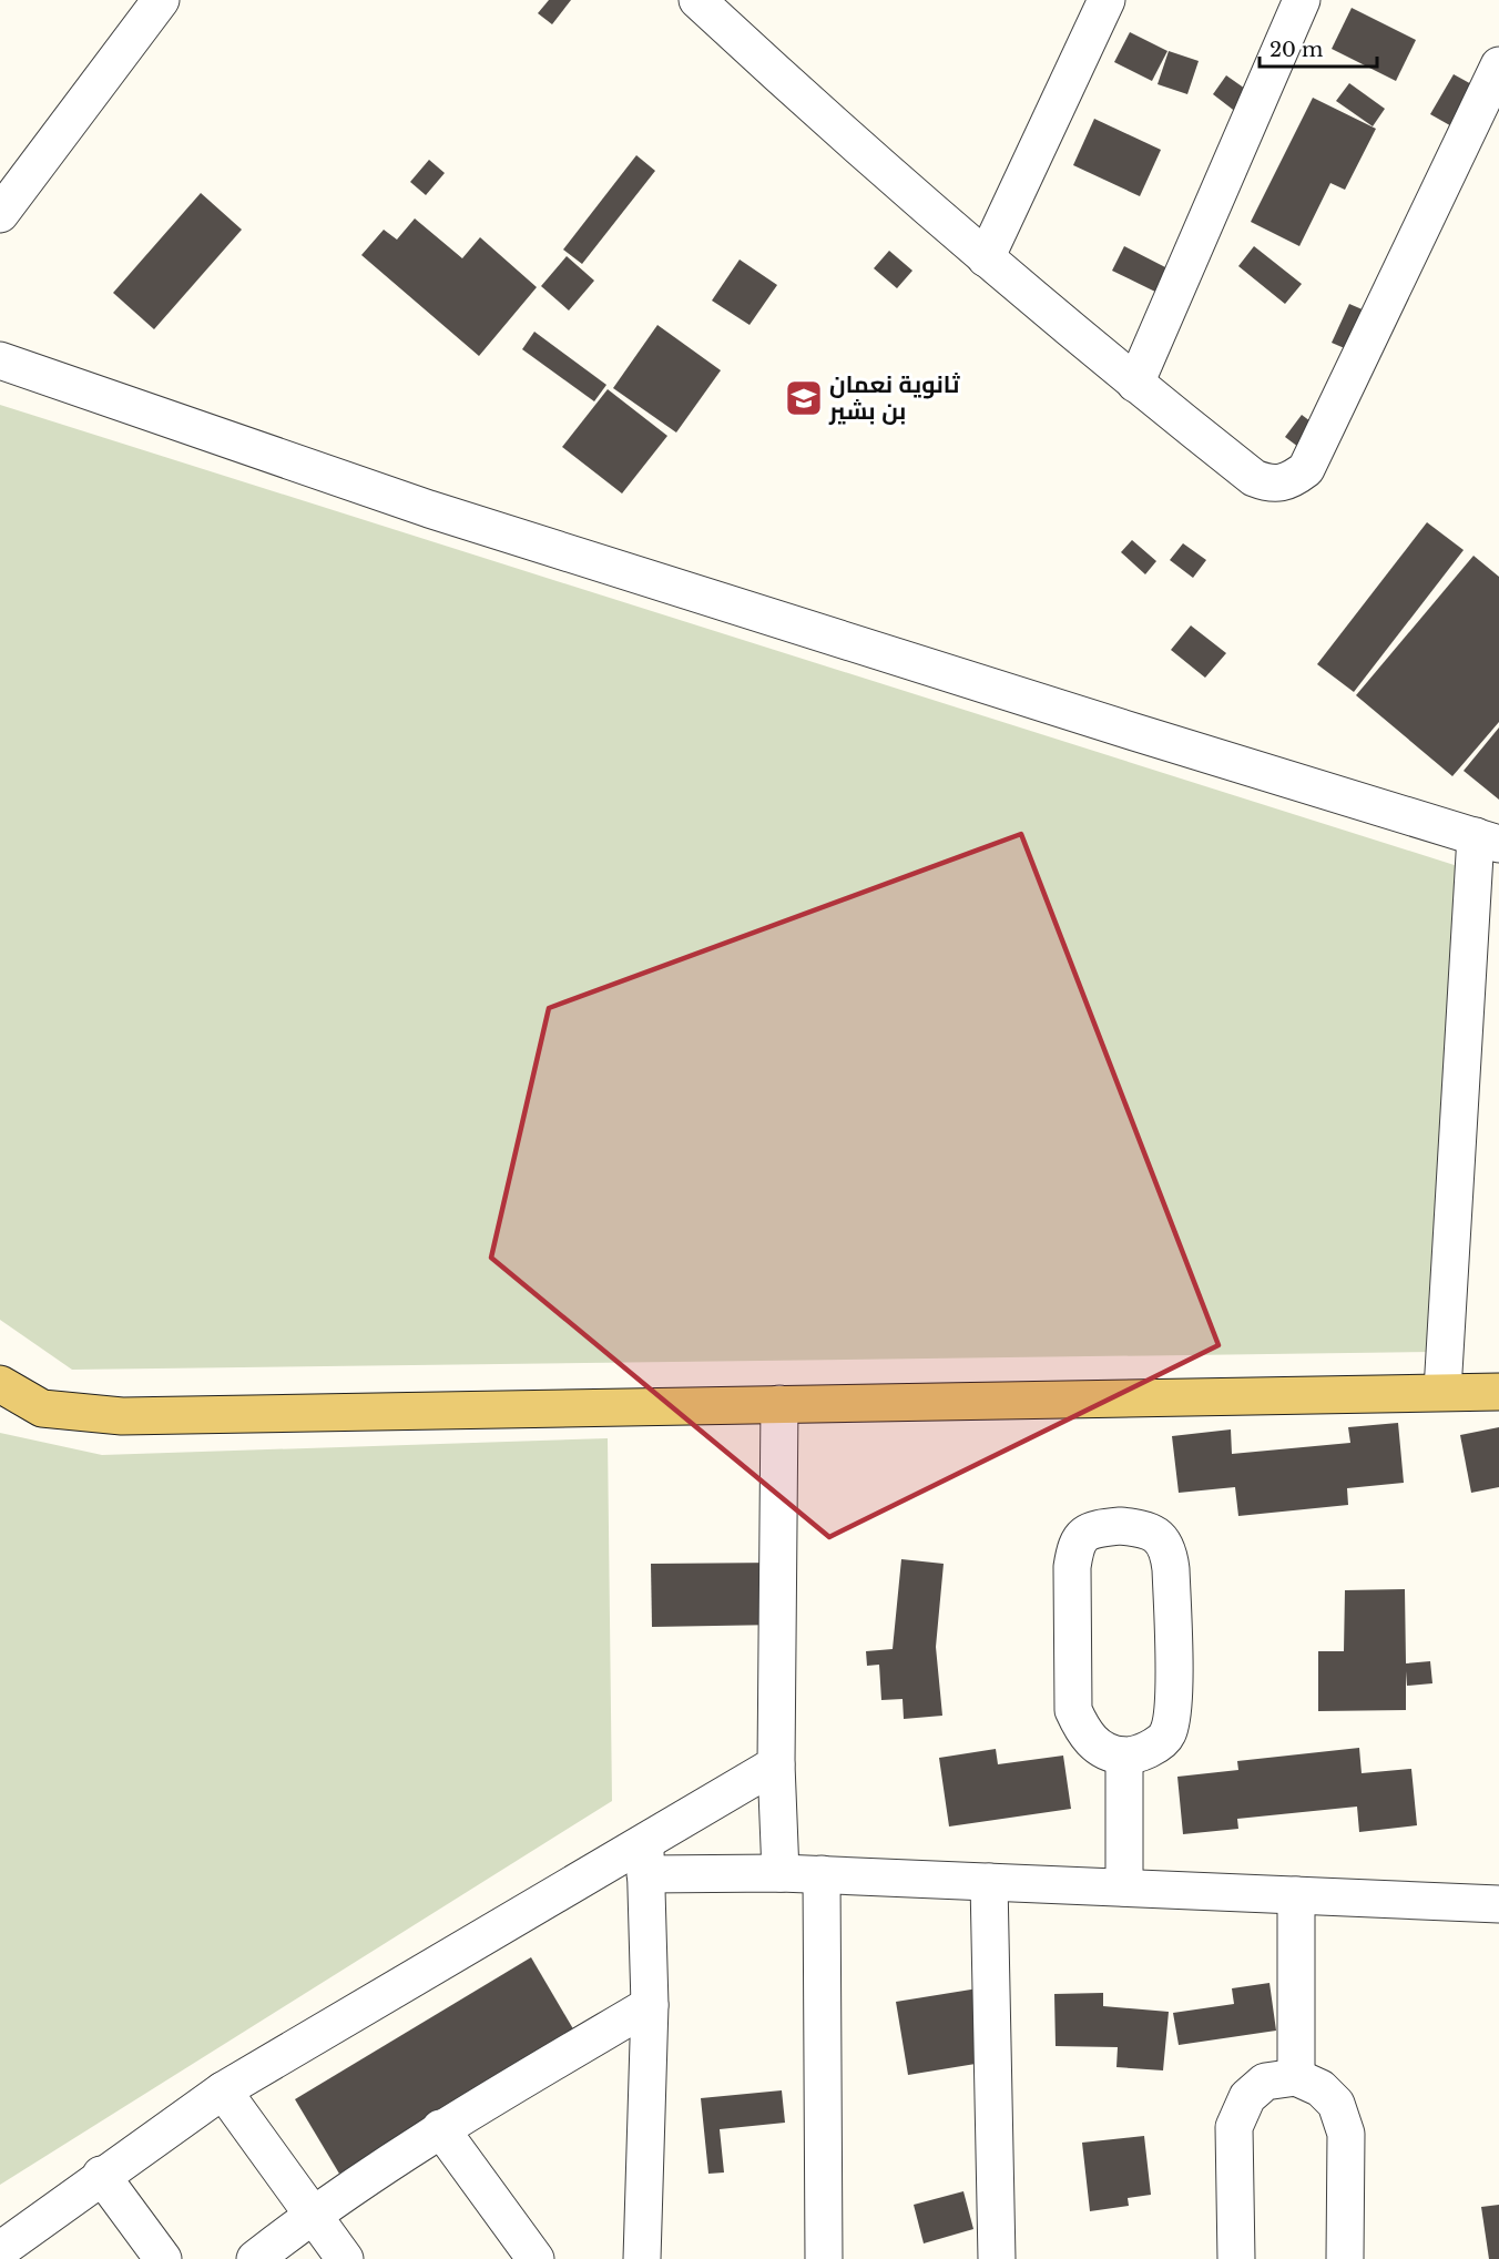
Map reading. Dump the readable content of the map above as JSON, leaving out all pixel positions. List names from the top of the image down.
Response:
{
  "places": {
    "school or university": ["ثانوية نعمان بن بشير"]
  },
  "scale_bar": "20 m"
}
